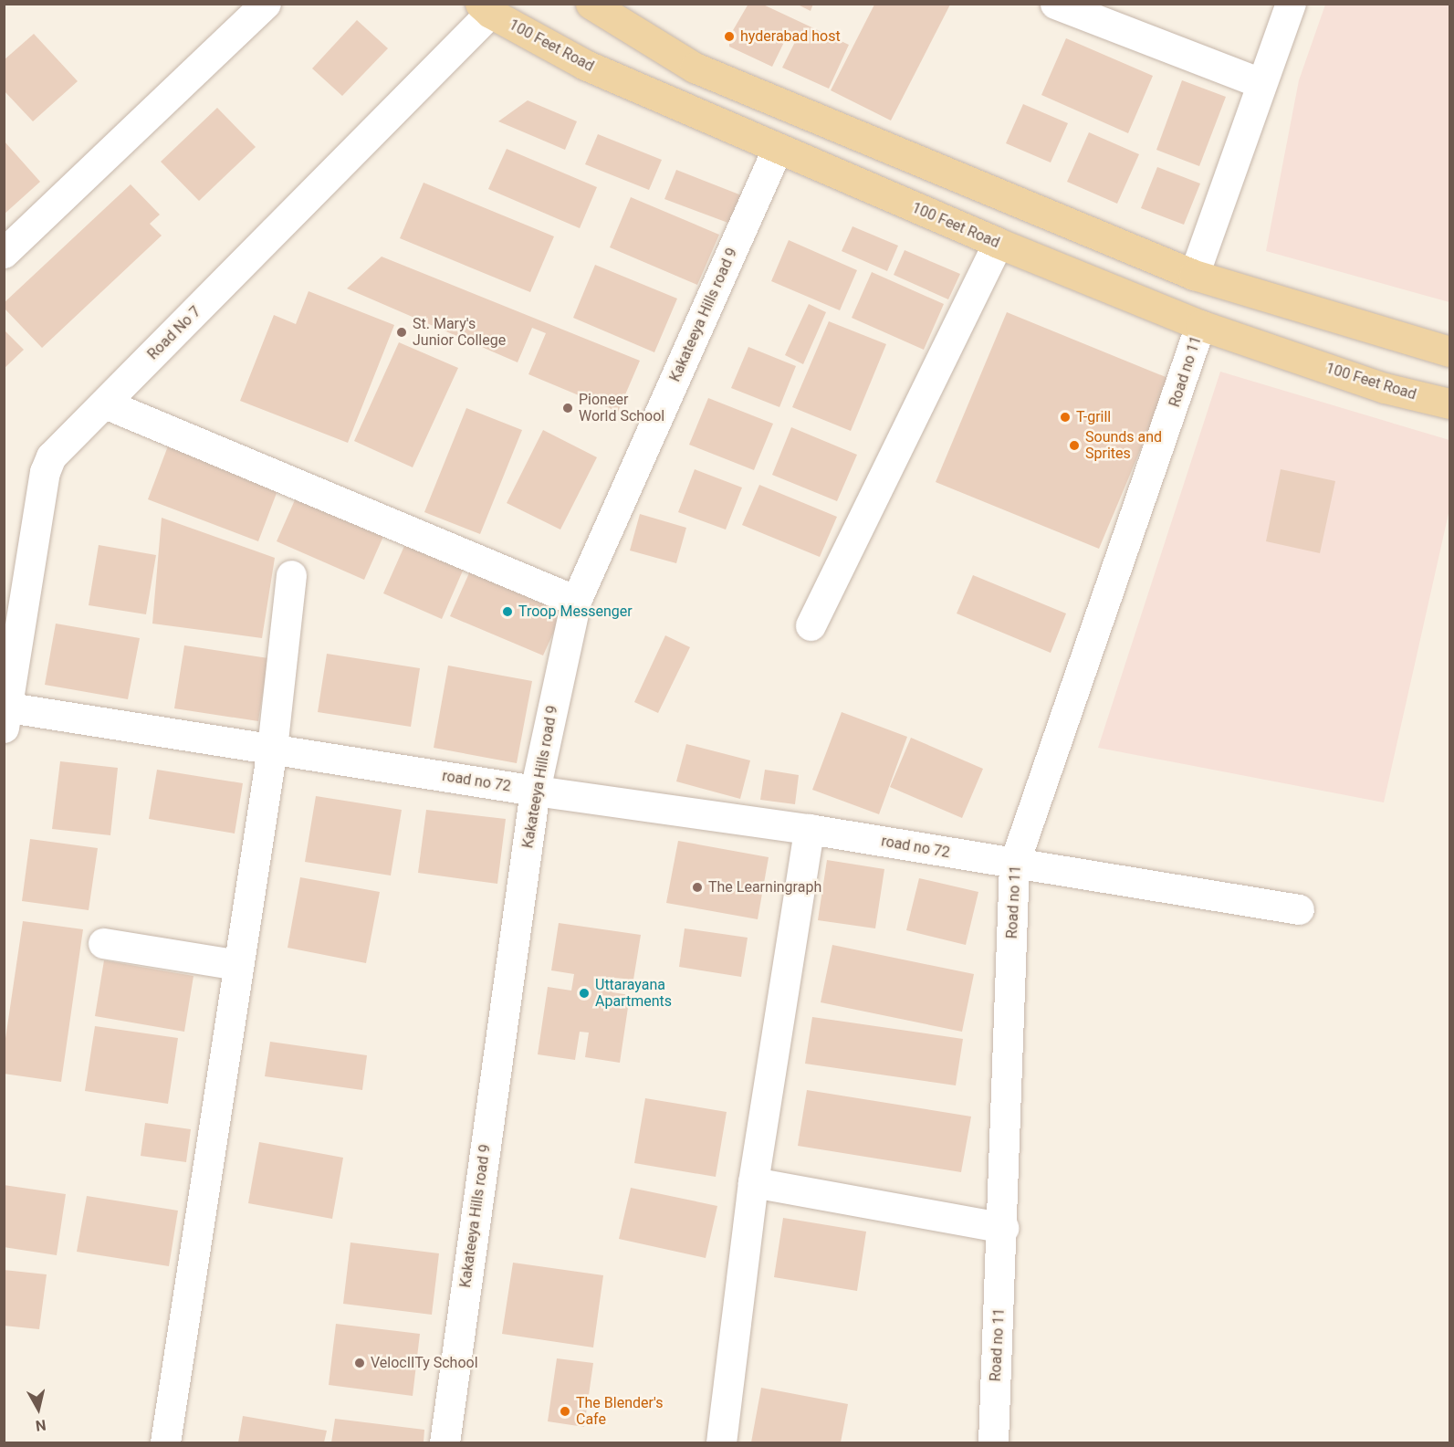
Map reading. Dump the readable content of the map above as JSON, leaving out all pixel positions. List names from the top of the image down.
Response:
{
  "streets": {
    "main road": ["100 Feet Road"],
    "street": [
      "Kakateeya Hills road 9",
      "Road No 7",
      "Road no 11",
      "road no 72"
    ]
  },
  "crossings": [
    ["100 Feet Road", "Kakateeya Hills road 9"],
    ["100 Feet Road", "Road No 7"],
    ["100 Feet Road", "Road no 11"],
    ["Kakateeya Hills road 9", "road no 72"],
    ["Road No 7", "road no 72"],
    ["Road no 11", "road no 72"]
  ],
  "places": [
    "hyderabad host",
    "St. Mary's Junior College",
    "Pioneer World School",
    "T-grill",
    "Sounds and Sprites",
    "Troop Messenger",
    "The Learningraph",
    "Uttarayana Apartments",
    "VelocIITy School",
    "The Blender's Cafe"
  ],
  "north": "bottom"
}
